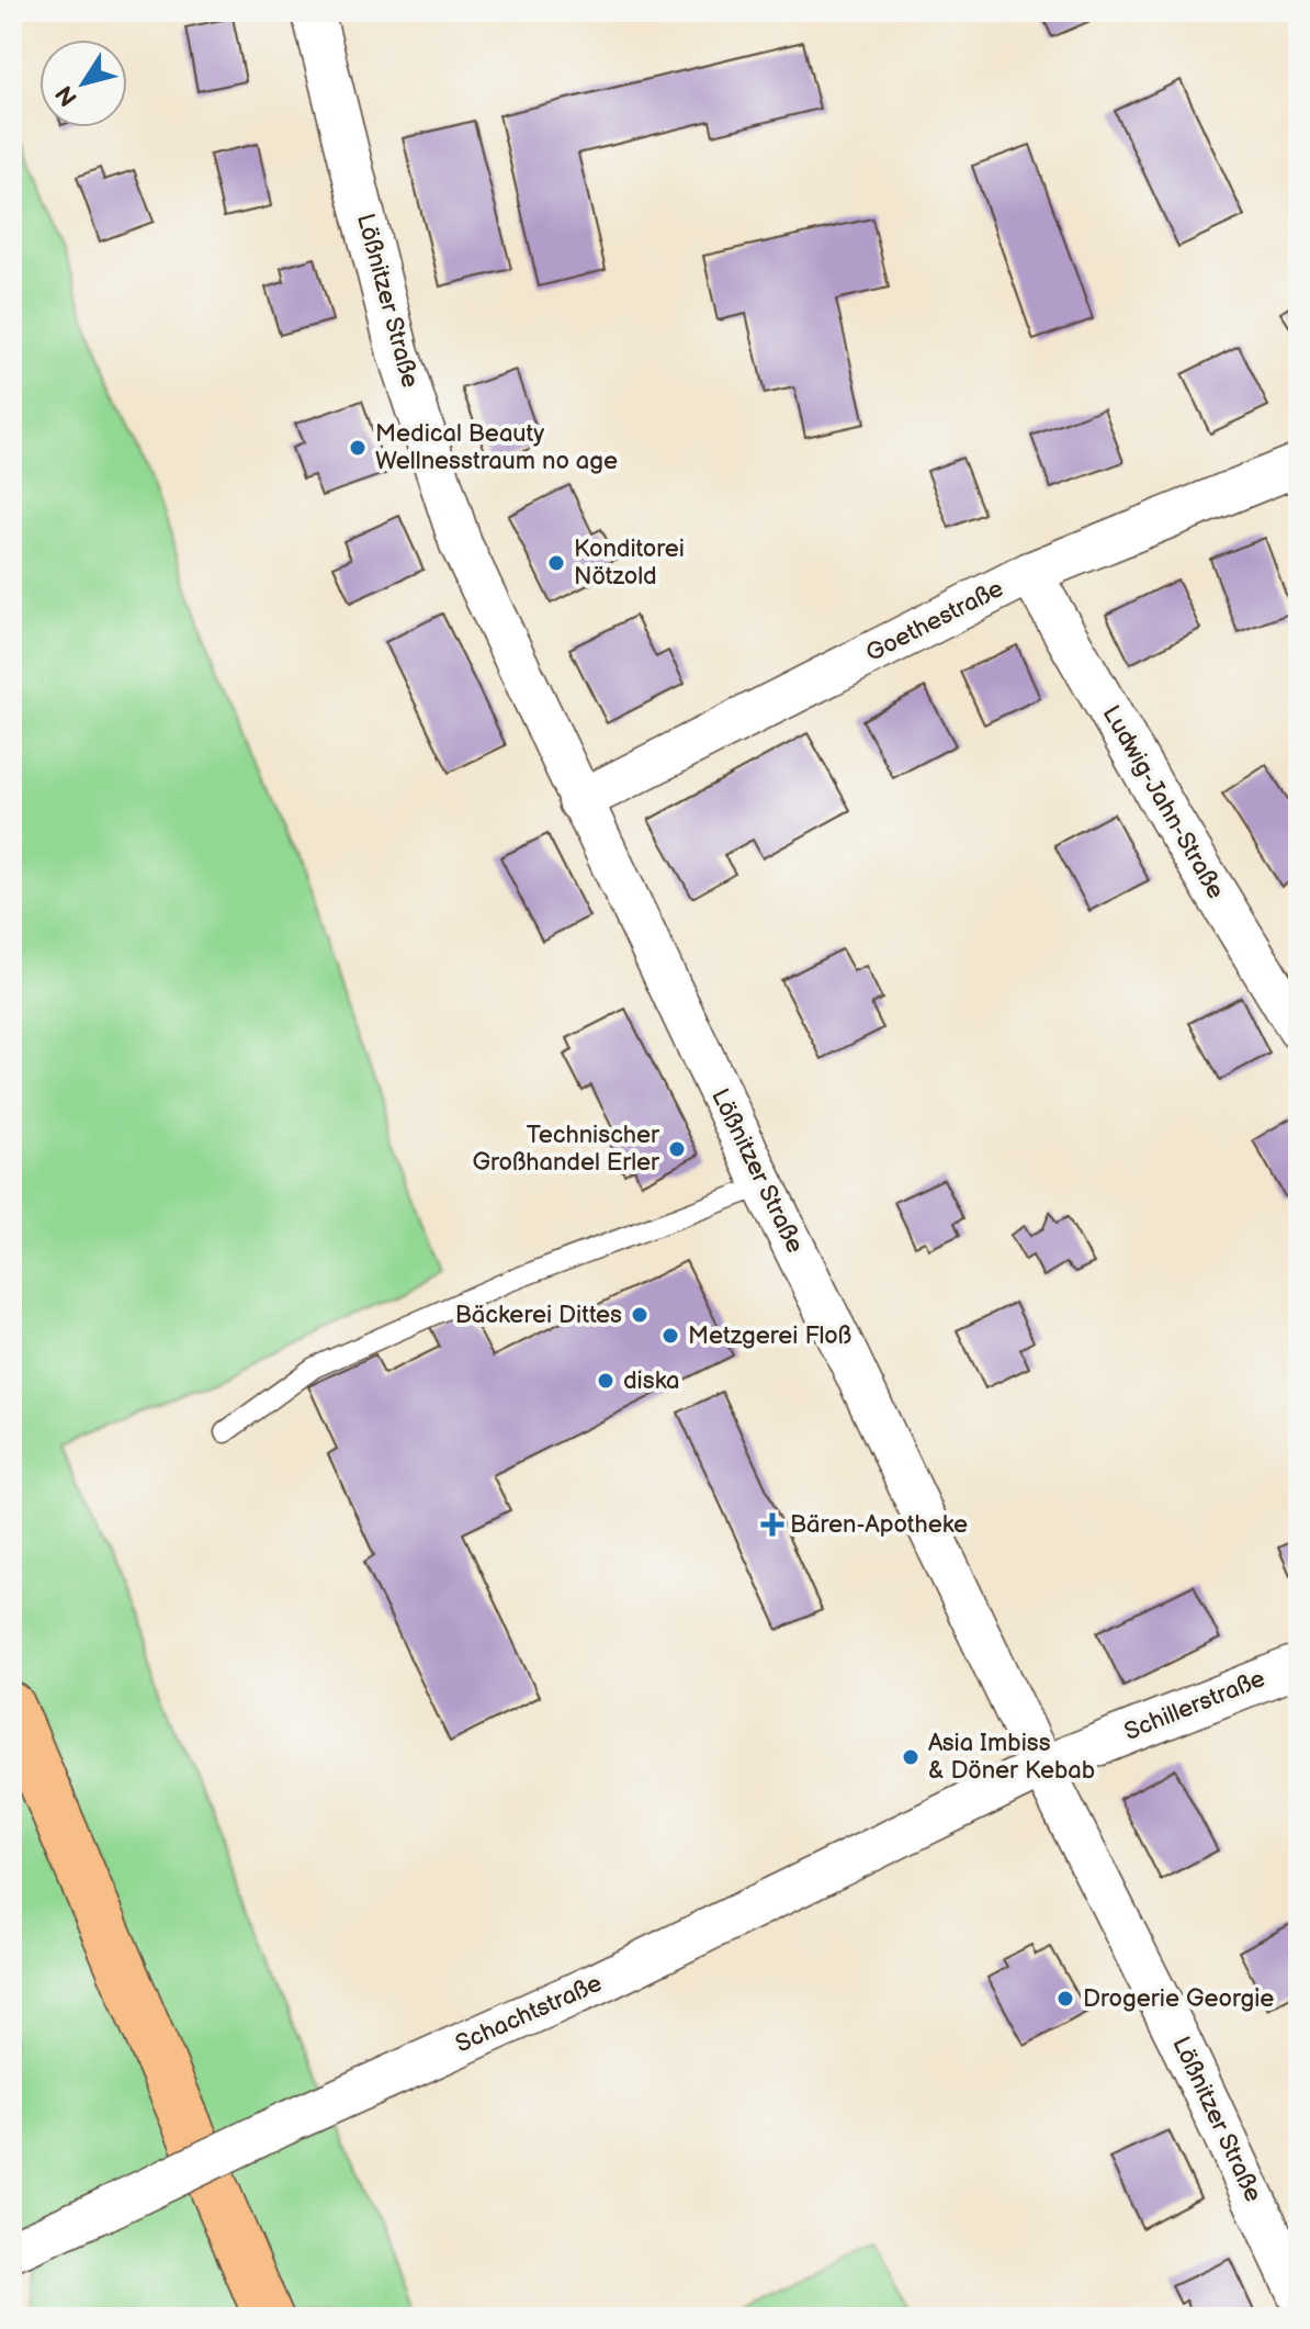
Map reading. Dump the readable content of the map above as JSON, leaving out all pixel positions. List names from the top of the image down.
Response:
{
  "streets": {
    "street": [
      "Lößnitzer Straße",
      "Goethestraße",
      "Ludwig-Jahn-Straße",
      "Schillerstraße",
      "Schachtstraße"
    ]
  },
  "crossings": [
    ["Lößnitzer Straße", "Goethestraße"],
    ["Lößnitzer Straße", "Schillerstraße"],
    ["Lößnitzer Straße", "Schachtstraße"],
    ["Goethestraße", "Ludwig-Jahn-Straße"],
    ["Schillerstraße", "Schachtstraße"]
  ],
  "places": {
    "other": [
      "Medical Beauty Wellnesstraum no age",
      "Konditorei Nötzold",
      "Technischer Großhandel Erler",
      "Bäckerei Dittes",
      "Metzgerei Floß",
      "diska",
      "Asia Imbiss & Döner Kebab",
      "Drogerie Georgie"
    ],
    "health": ["Bären-Apotheke"]
  },
  "north": "bottom left"
}
